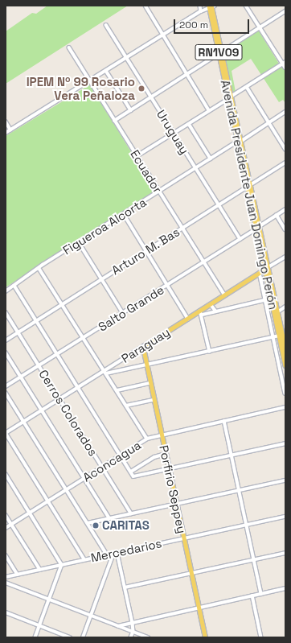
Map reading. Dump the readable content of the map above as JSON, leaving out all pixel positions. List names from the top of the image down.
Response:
{
  "streets": {
    "main road": [
      "RN1V09",
      "Avenida Presidente Juan Domingo Perón",
      "Paraguay",
      "Porfirio Seppey"
    ],
    "street": [
      "Uruguay",
      "Ecuador",
      "Figueroa Alcorta",
      "Arturo M. Bas",
      "Salto Grande",
      "Cerros Colorados",
      "Aconcagua",
      "Mercedarios"
    ]
  },
  "crossings": [
    ["Uruguay", "Figueroa Alcorta"],
    ["Uruguay", "Arturo M. Bas"],
    ["Uruguay", "Salto Grande"],
    ["Ecuador", "Figueroa Alcorta"],
    ["Ecuador", "Arturo M. Bas"],
    ["Ecuador", "Salto Grande"],
    ["Ecuador", "Paraguay"],
    ["Avenida Presidente Juan Domingo Perón", "Figueroa Alcorta"],
    ["Avenida Presidente Juan Domingo Perón", "Arturo M. Bas"],
    ["Avenida Presidente Juan Domingo Perón", "Salto Grande"],
    ["Avenida Presidente Juan Domingo Perón", "Paraguay"],
    ["Arturo M. Bas", "Cerros Colorados"],
    ["Salto Grande", "Cerros Colorados"],
    ["Paraguay", "Cerros Colorados"],
    ["Paraguay", "Porfirio Seppey"],
    ["Cerros Colorados", "Aconcagua"],
    ["Aconcagua", "Porfirio Seppey"],
    ["Porfirio Seppey", "Mercedarios"]
  ],
  "places": ["IPEM Nº 99 Rosario Vera Peñaloza", "CARITAS"],
  "scale_bar": "200 m"
}
